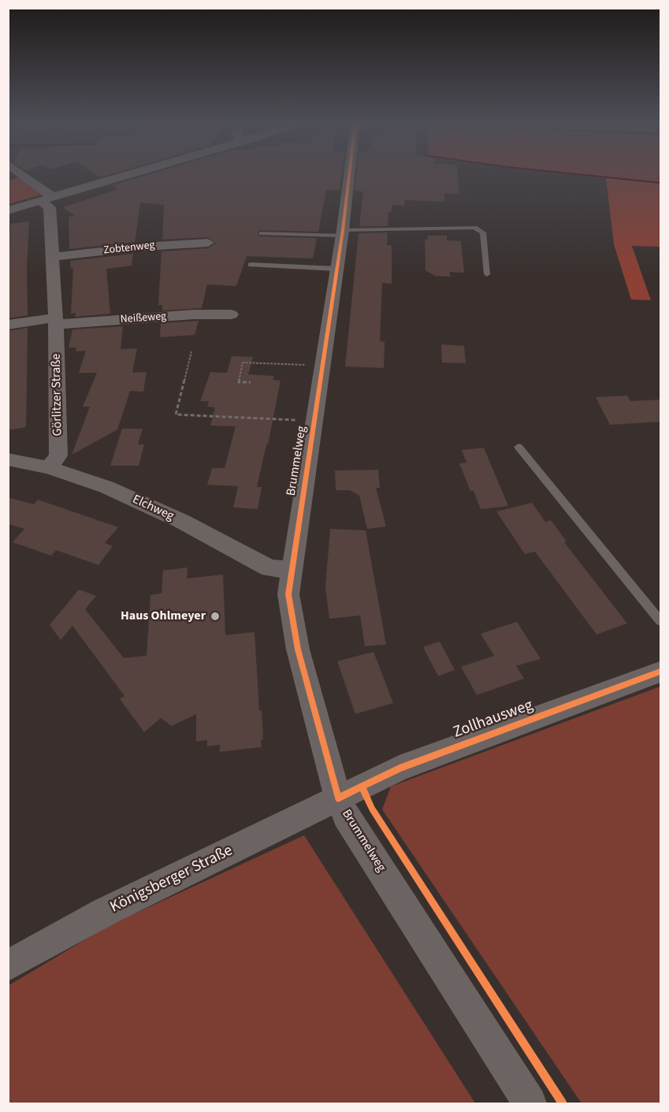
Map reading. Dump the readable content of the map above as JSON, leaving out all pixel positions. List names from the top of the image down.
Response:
{
  "streets": {
    "street": [
      "Zobtenweg",
      "Neißeweg",
      "Görlitzer Straße",
      "Brummelweg",
      "Elchweg",
      "Zollhausweg",
      "Königsberger Straße"
    ]
  },
  "crossings": [
    ["Zobtenweg", "Görlitzer Straße"],
    ["Neißeweg", "Görlitzer Straße"],
    ["Görlitzer Straße", "Elchweg"],
    ["Brummelweg", "Elchweg"],
    ["Brummelweg", "Zollhausweg"],
    ["Brummelweg", "Königsberger Straße"],
    ["Zollhausweg", "Königsberger Straße"]
  ],
  "places": ["Haus Ohlmeyer"]
}
